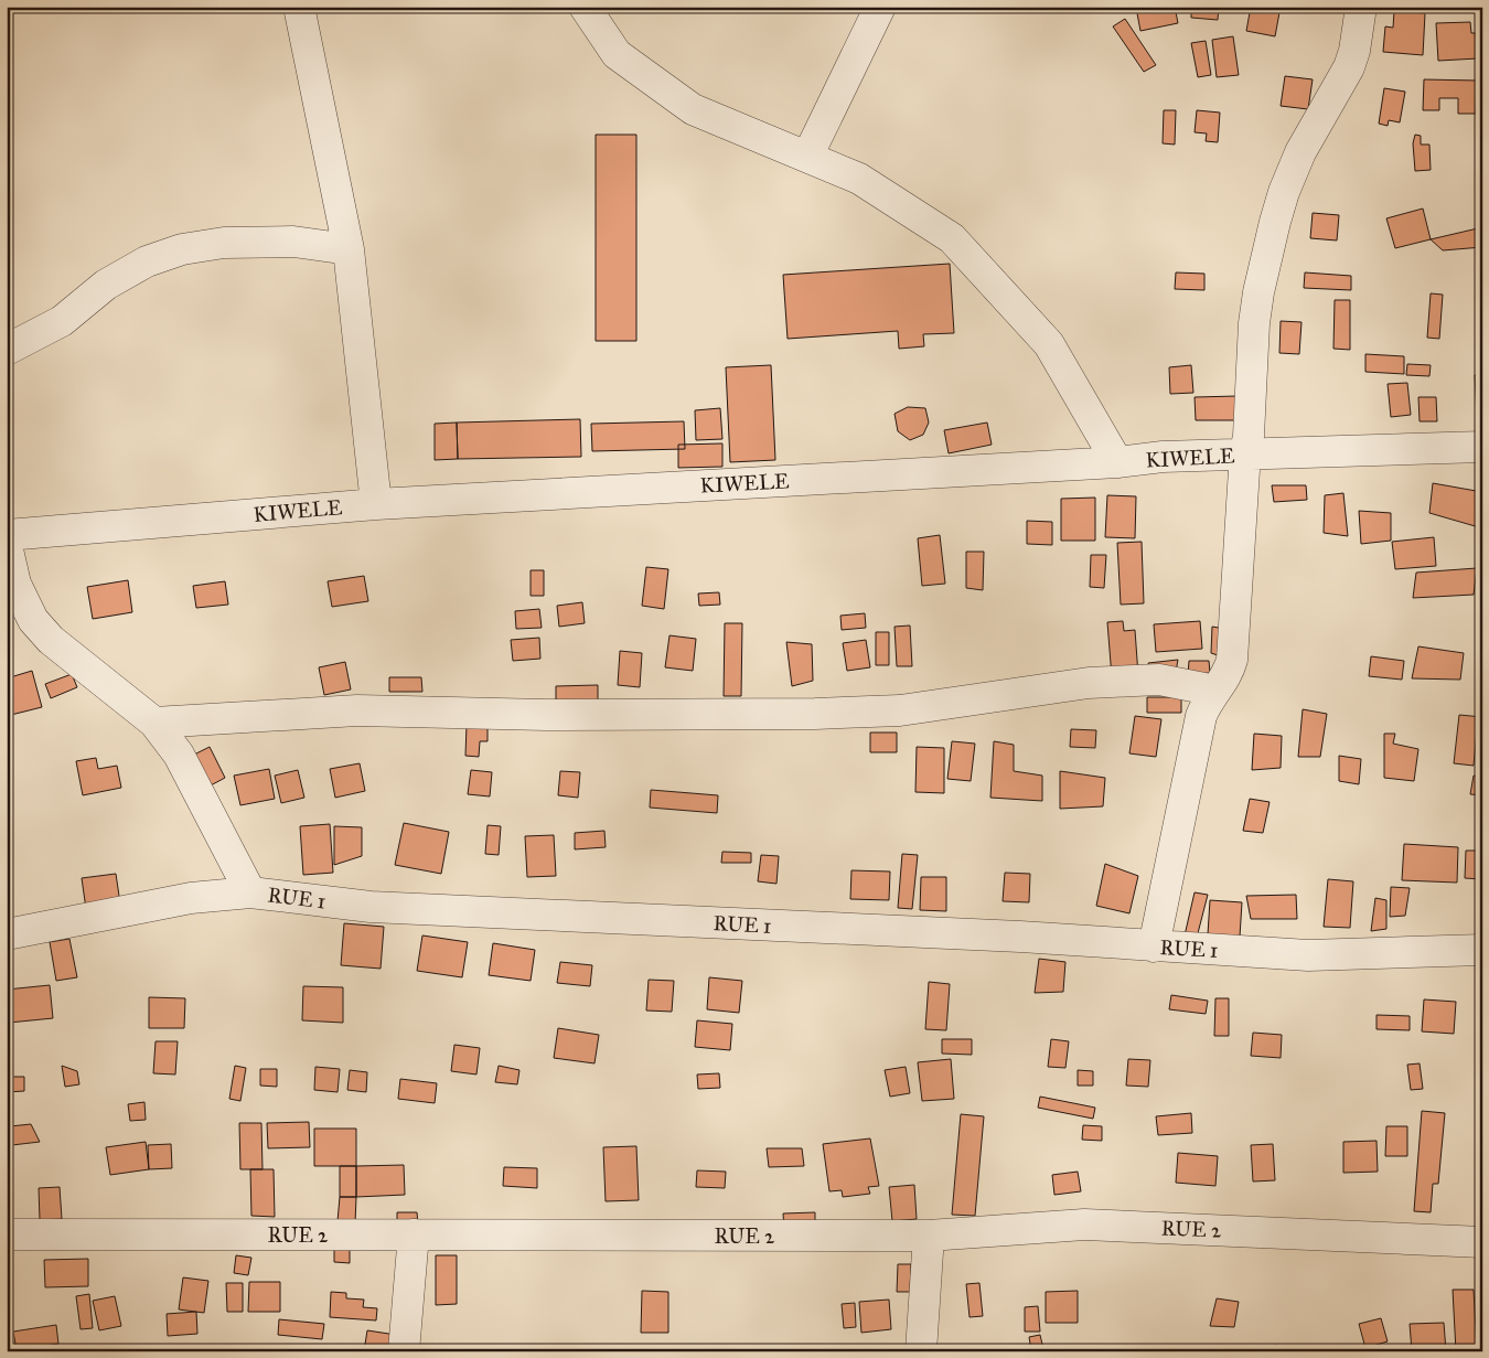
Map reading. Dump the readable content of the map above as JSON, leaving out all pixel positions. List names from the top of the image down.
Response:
{
  "streets": {
    "street": ["KIWELE", "RUE 1", "RUE 2"]
  }
}
